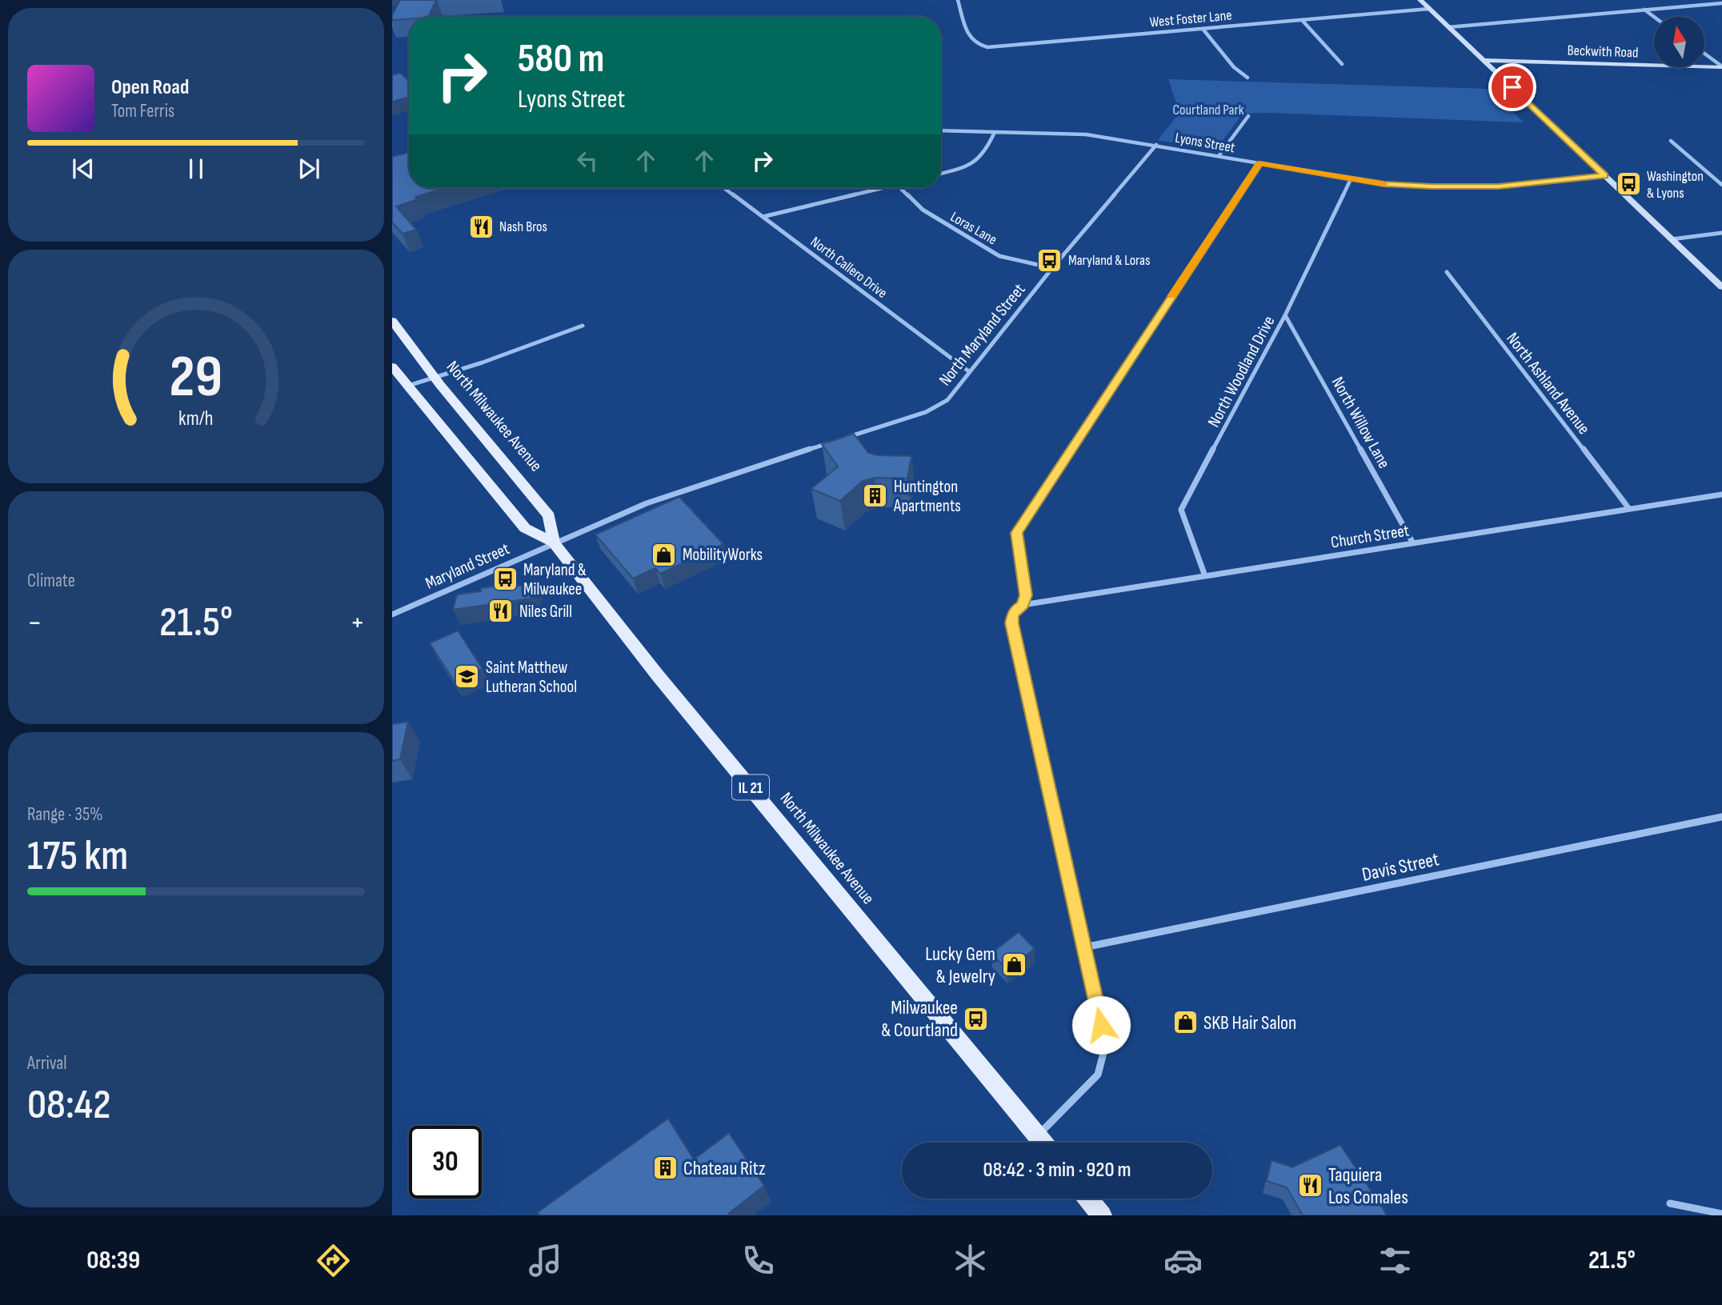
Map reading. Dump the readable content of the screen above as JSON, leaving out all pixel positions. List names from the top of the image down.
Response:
{
  "streets": {
    "main road": ["North Milwaukee Avenue", "IL 21"],
    "street": [
      "West Foster Lane",
      "Beckwith Road",
      "Lyons Street",
      "Loras Lane",
      "North Callero Drive",
      "North Maryland Street",
      "North Woodland Drive",
      "North Ashland Avenue",
      "North Willow Lane",
      "Church Street",
      "Maryland Street",
      "Davis Street"
    ]
  },
  "crossings": [
    ["Lyons Street", "North Maryland Street"],
    ["Lyons Street", "North Woodland Drive"],
    ["Loras Lane", "North Maryland Street"],
    ["North Callero Drive", "North Maryland Street"],
    ["North Woodland Drive", "North Willow Lane"],
    ["North Woodland Drive", "Church Street"],
    ["North Ashland Avenue", "Church Street"],
    ["North Milwaukee Avenue", "Maryland Street"],
    ["North Willow Lane", "Church Street"]
  ],
  "parks": ["Courtland Park"],
  "places": {
    "bus stop": [
      "Washington & Lyons",
      "Maryland & Loras",
      "Maryland & Milwaukee",
      "Milwaukee & Courtland"
    ],
    "restaurant": ["Nash Bros", "Niles Grill", "Taquiera Los Comales"],
    "building": ["Huntington Apartments", "Chateau Ritz"],
    "shop": ["MobilityWorks", "Lucky Gem & Jewelry", "SKB Hair Salon"],
    "school or university": ["Saint Matthew Lutheran School"]
  },
  "north": "top",
  "page": {
    "turn": ["580 m", "Lyons Street"],
    "song": ["Open Road", "Tom Ferris"],
    "tile": [
      "Climate",
      ["Range · 35%", "175 km"],
      ["Arrival", "08:42"]
    ],
    "heat": ["−", "21.5°", "+"],
    "limit": "30",
    "trip": "08:42 · 3 min · 920 m",
    "tabs": ["08:39", "21.5°"],
    "gauge": ["29", "km/h"]
  }
}
